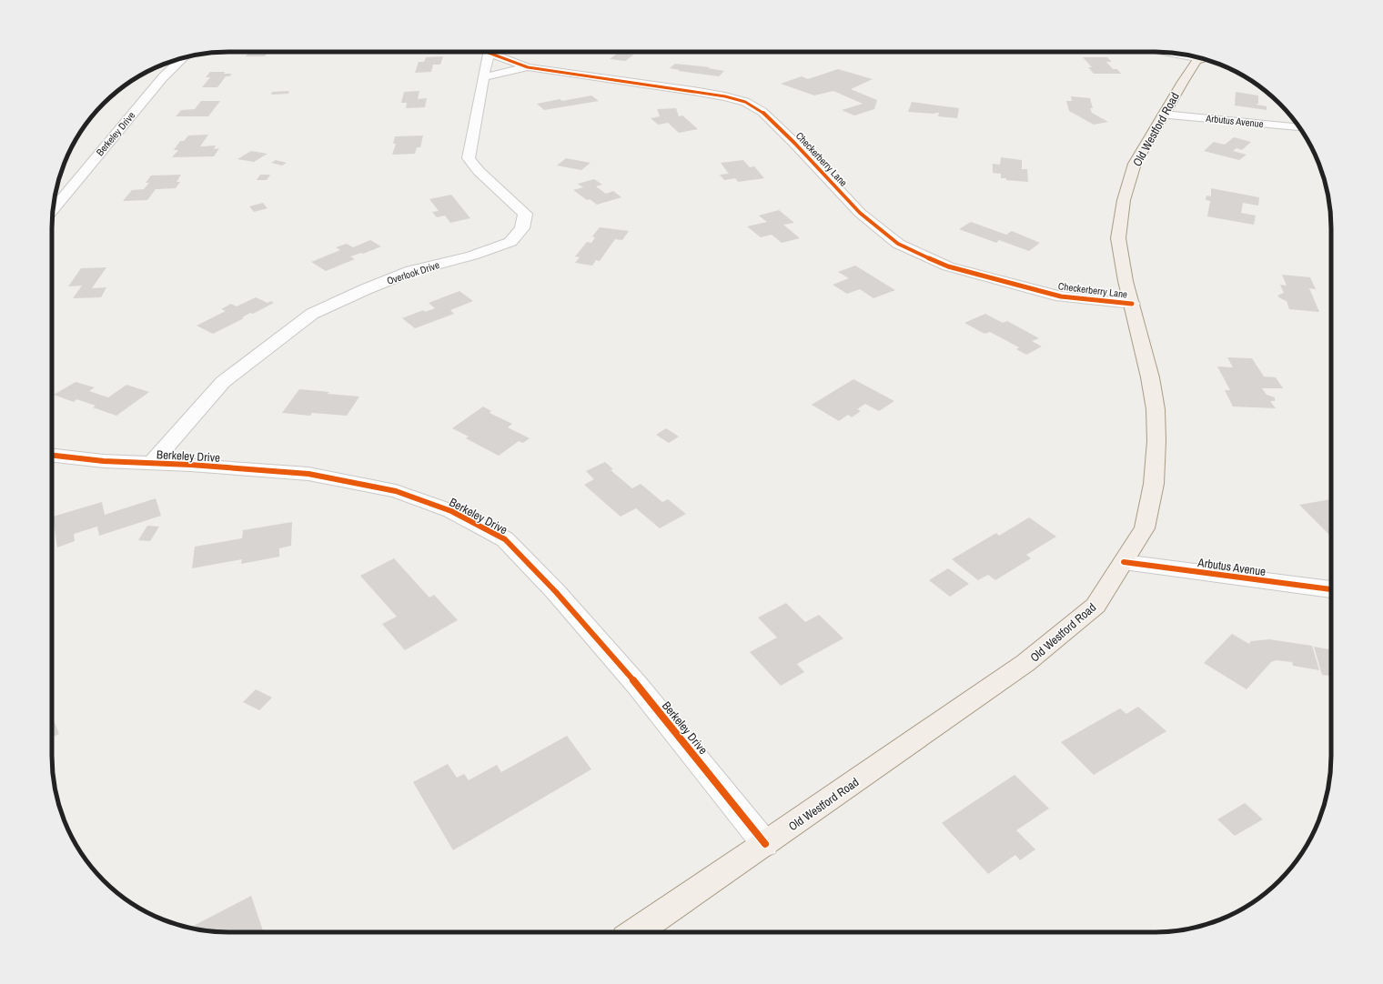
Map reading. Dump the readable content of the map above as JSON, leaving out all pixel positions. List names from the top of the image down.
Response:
{
  "streets": {
    "main road": ["Old Westford Road"],
    "street": [
      "Arbutus Avenue",
      "Berkeley Drive",
      "Checkerberry Lane",
      "Overlook Drive"
    ]
  },
  "crossings": [
    ["Arbutus Avenue", "Old Westford Road"],
    ["Old Westford Road", "Berkeley Drive"],
    ["Old Westford Road", "Checkerberry Lane"],
    ["Berkeley Drive", "Overlook Drive"],
    ["Checkerberry Lane", "Overlook Drive"]
  ]
}
